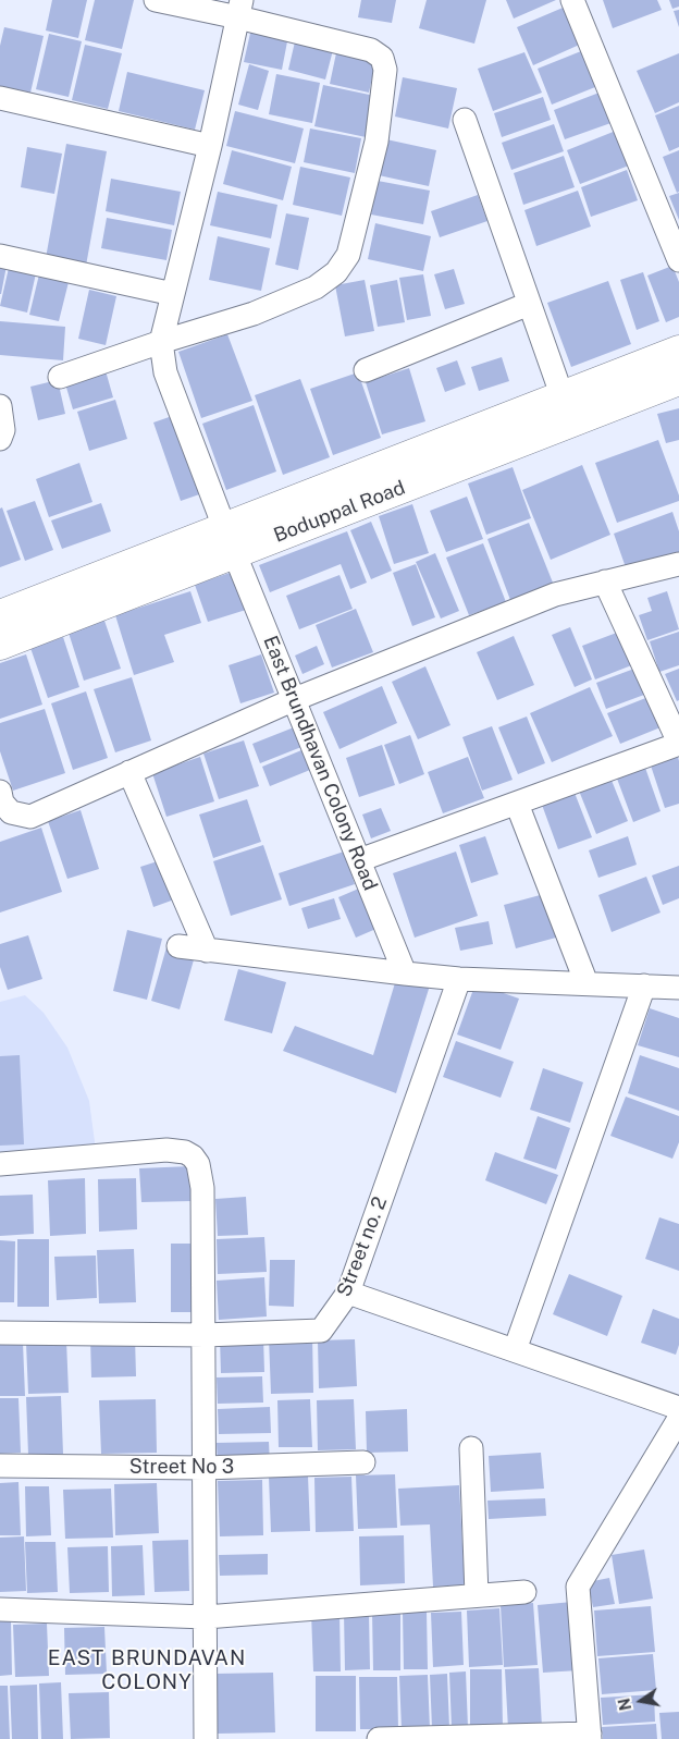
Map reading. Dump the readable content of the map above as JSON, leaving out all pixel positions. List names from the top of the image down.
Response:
{
  "streets": {
    "street": [
      "Boduppal Road",
      "East Brundhavan Colony Road",
      "Street no. 2",
      "Street No 3"
    ]
  },
  "crossings": [
    ["Boduppal Road", "East Brundhavan Colony Road"]
  ],
  "districts": ["EAST BRUNDAVAN COLONY"],
  "north": "left"
}
